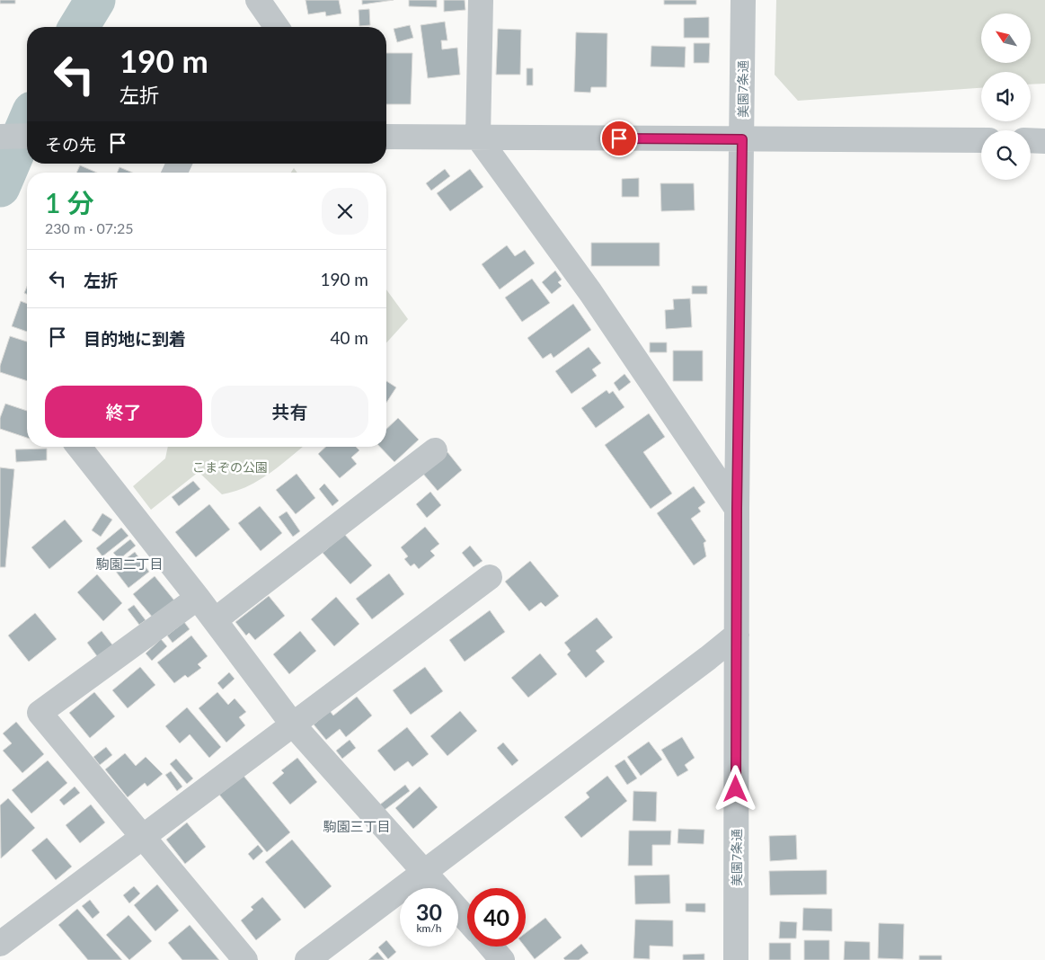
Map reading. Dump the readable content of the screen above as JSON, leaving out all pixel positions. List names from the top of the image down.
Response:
{
  "streets": {
    "street": ["美園7条通"]
  },
  "districts": ["駒園二丁目", "駒園三丁目"],
  "parks": ["こまぞの公園"],
  "north": "top left",
  "page": {
    "turn": ["190 m", "左折"],
    "then": "その先",
    "heading": ["1 分", "230 m · 07:25"],
    "list": [
      {
        "name": "左折",
        "value": "190 m"
      },
      {
        "name": "目的地に到着",
        "value": "40 m"
      }
    ],
    "buttons": ["終了", "共有"],
    "speed": "30 km/h",
    "limit": "40"
  }
}
